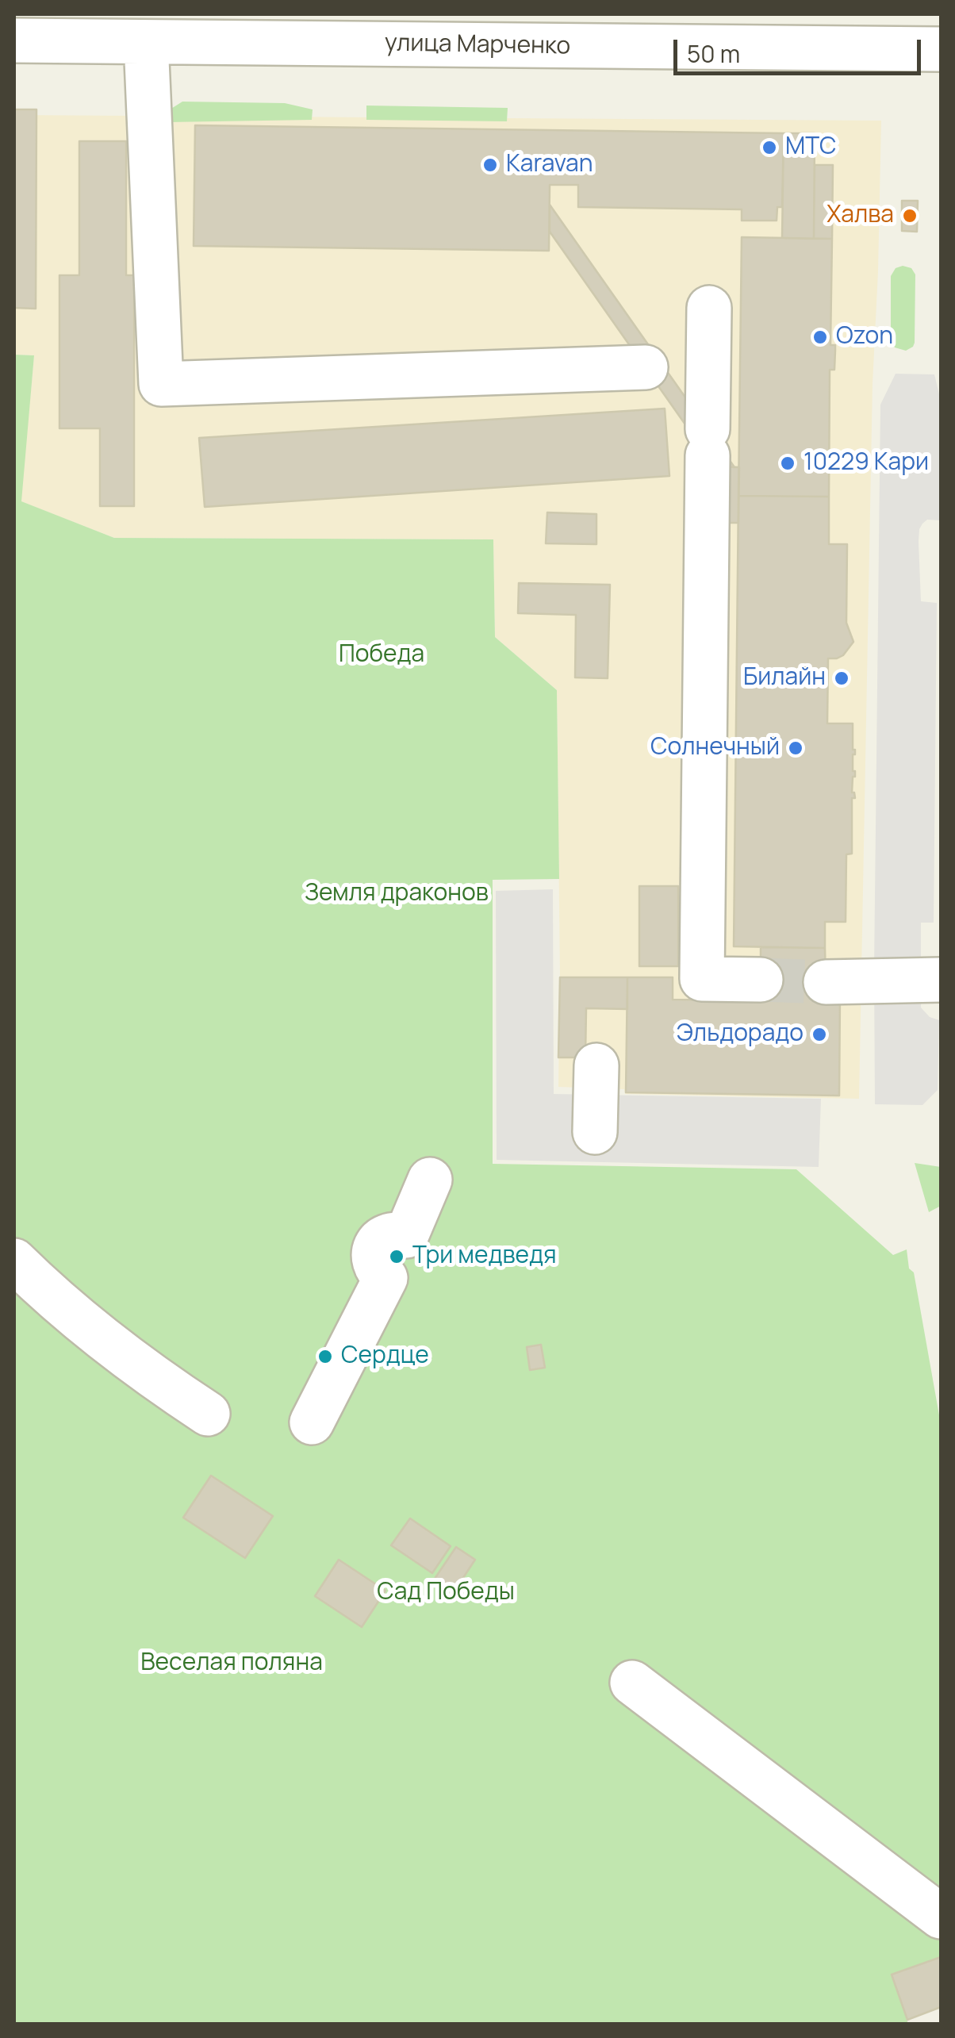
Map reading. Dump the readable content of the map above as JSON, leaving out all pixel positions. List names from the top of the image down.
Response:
{
  "streets": {
    "street": ["улица Марченко"]
  },
  "parks": [
    "Победа",
    "Земля драконов",
    "Сад Победы",
    "Веселая поляна"
  ],
  "places": [
    "МТС",
    "Karavan",
    "Халва",
    "Ozon",
    "10229 Кари",
    "Билайн",
    "Солнечный",
    "Эльдорадо",
    "Три медведя",
    "Сердце"
  ],
  "scale_bar": "50 m"
}
